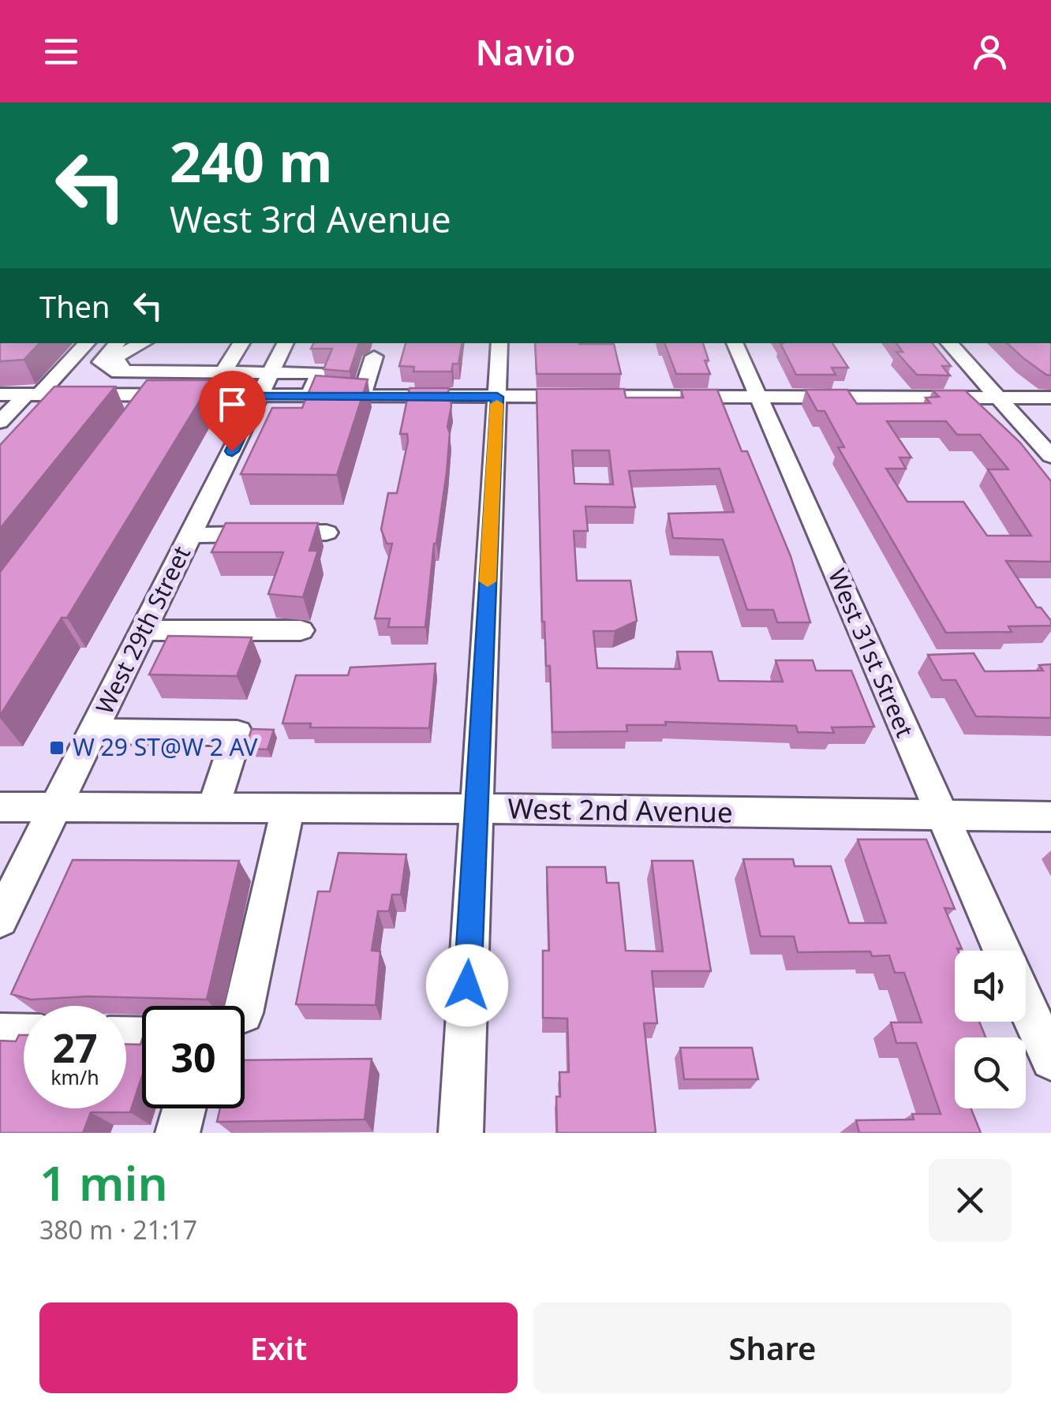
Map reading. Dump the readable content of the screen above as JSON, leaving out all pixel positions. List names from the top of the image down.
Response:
{
  "streets": {
    "street": ["West 29th Street", "West 31st Street", "West 2nd Avenue"]
  },
  "crossings": [
    ["West 29th Street", "West 2nd Avenue"],
    ["West 31st Street", "West 2nd Avenue"]
  ],
  "places": {
    "transit": ["W 29 ST@W 2 AV"]
  },
  "page": {
    "header": "Navio",
    "turn": ["240 m", "West 3rd Avenue"],
    "then": "Then",
    "speed": "27 km/h",
    "limit": "30",
    "heading": ["1 min", "380 m · 21:17"],
    "buttons": ["Exit", "Share"]
  }
}
